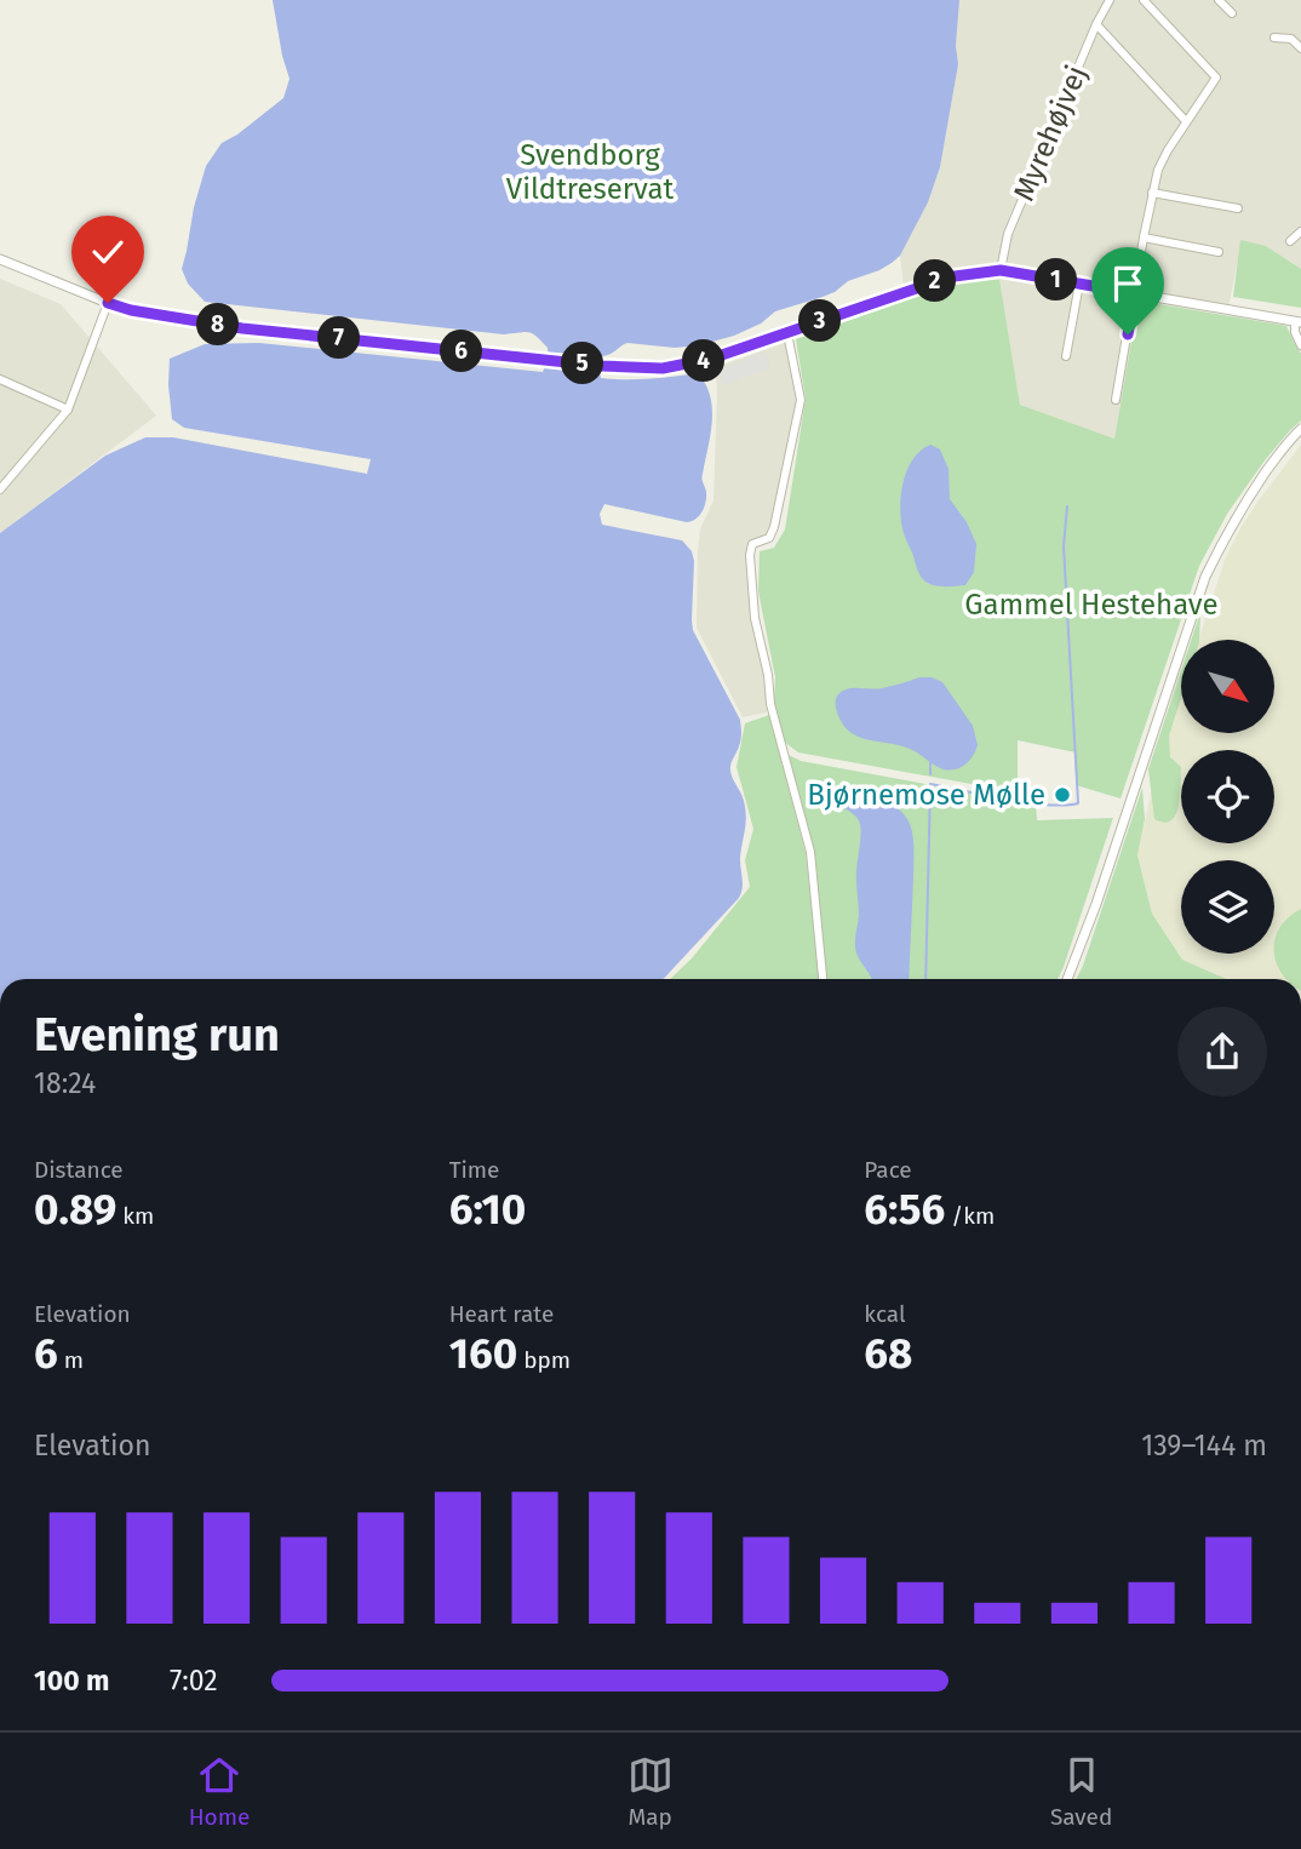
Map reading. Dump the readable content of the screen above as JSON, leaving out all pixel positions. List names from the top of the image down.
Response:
{
  "streets": {
    "street": ["Myrehøjvej"]
  },
  "parks": ["Svendborg Vildtreservat", "Gammel Hestehave"],
  "places": ["Bjørnemose Mølle"],
  "north": "bottom right",
  "page": {
    "pins": [
      "1",
      "2",
      "3",
      "8",
      "7",
      "6",
      "4",
      "5"
    ],
    "heading": ["Evening run", "18:24"],
    "stats": [
      ["Distance", "0.89 km"],
      ["Time", "6:10"],
      ["Pace", "6:56 /km"],
      ["Elevation", "6 m"],
      ["Heart rate", "160 bpm"],
      ["kcal", "68"]
    ],
    "chart": ["Elevation", "139–144 m"],
    "list": [
      {
        "name": "100 m",
        "note": "7:02"
      }
    ],
    "tabs": ["Home", "Map", "Saved"]
  }
}
